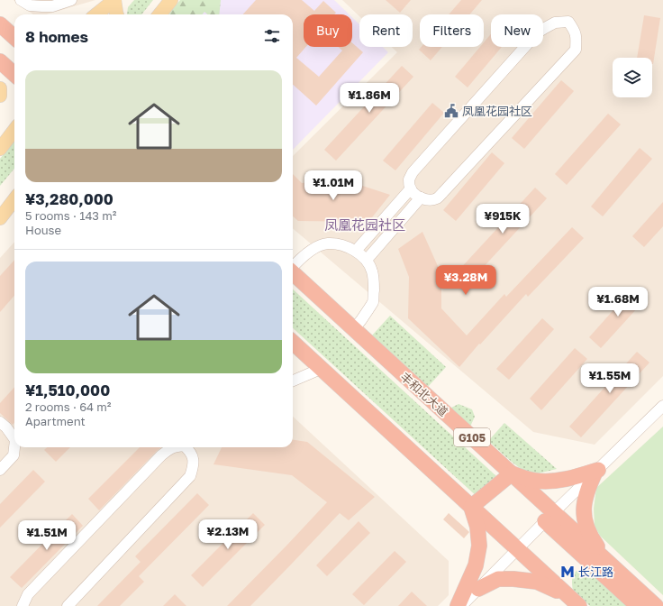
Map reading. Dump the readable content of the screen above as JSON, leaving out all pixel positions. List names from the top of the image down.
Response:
{
  "streets": {
    "highway": ["丰和北大道", "G105"]
  },
  "districts": ["凤凰花园社区"],
  "places": {
    "public building": ["凤凰花园社区"],
    "metro station": ["长江路"]
  },
  "page": {
    "chip": [
      "Buy",
      "Rent",
      "Filters",
      "New"
    ],
    "heading": "8 homes",
    "list": [
      {
        "name": "¥3,280,000",
        "note": "5 rooms · 143 m² · House"
      },
      {
        "name": "¥1,510,000",
        "note": "2 rooms · 64 m² · Apartment"
      }
    ],
    "price": [
      "¥1.86M",
      "¥1.01M",
      "¥915K",
      "¥3.28M",
      "¥1.68M",
      "¥1.55M",
      "¥2.13M",
      "¥1.51M"
    ]
  }
}
